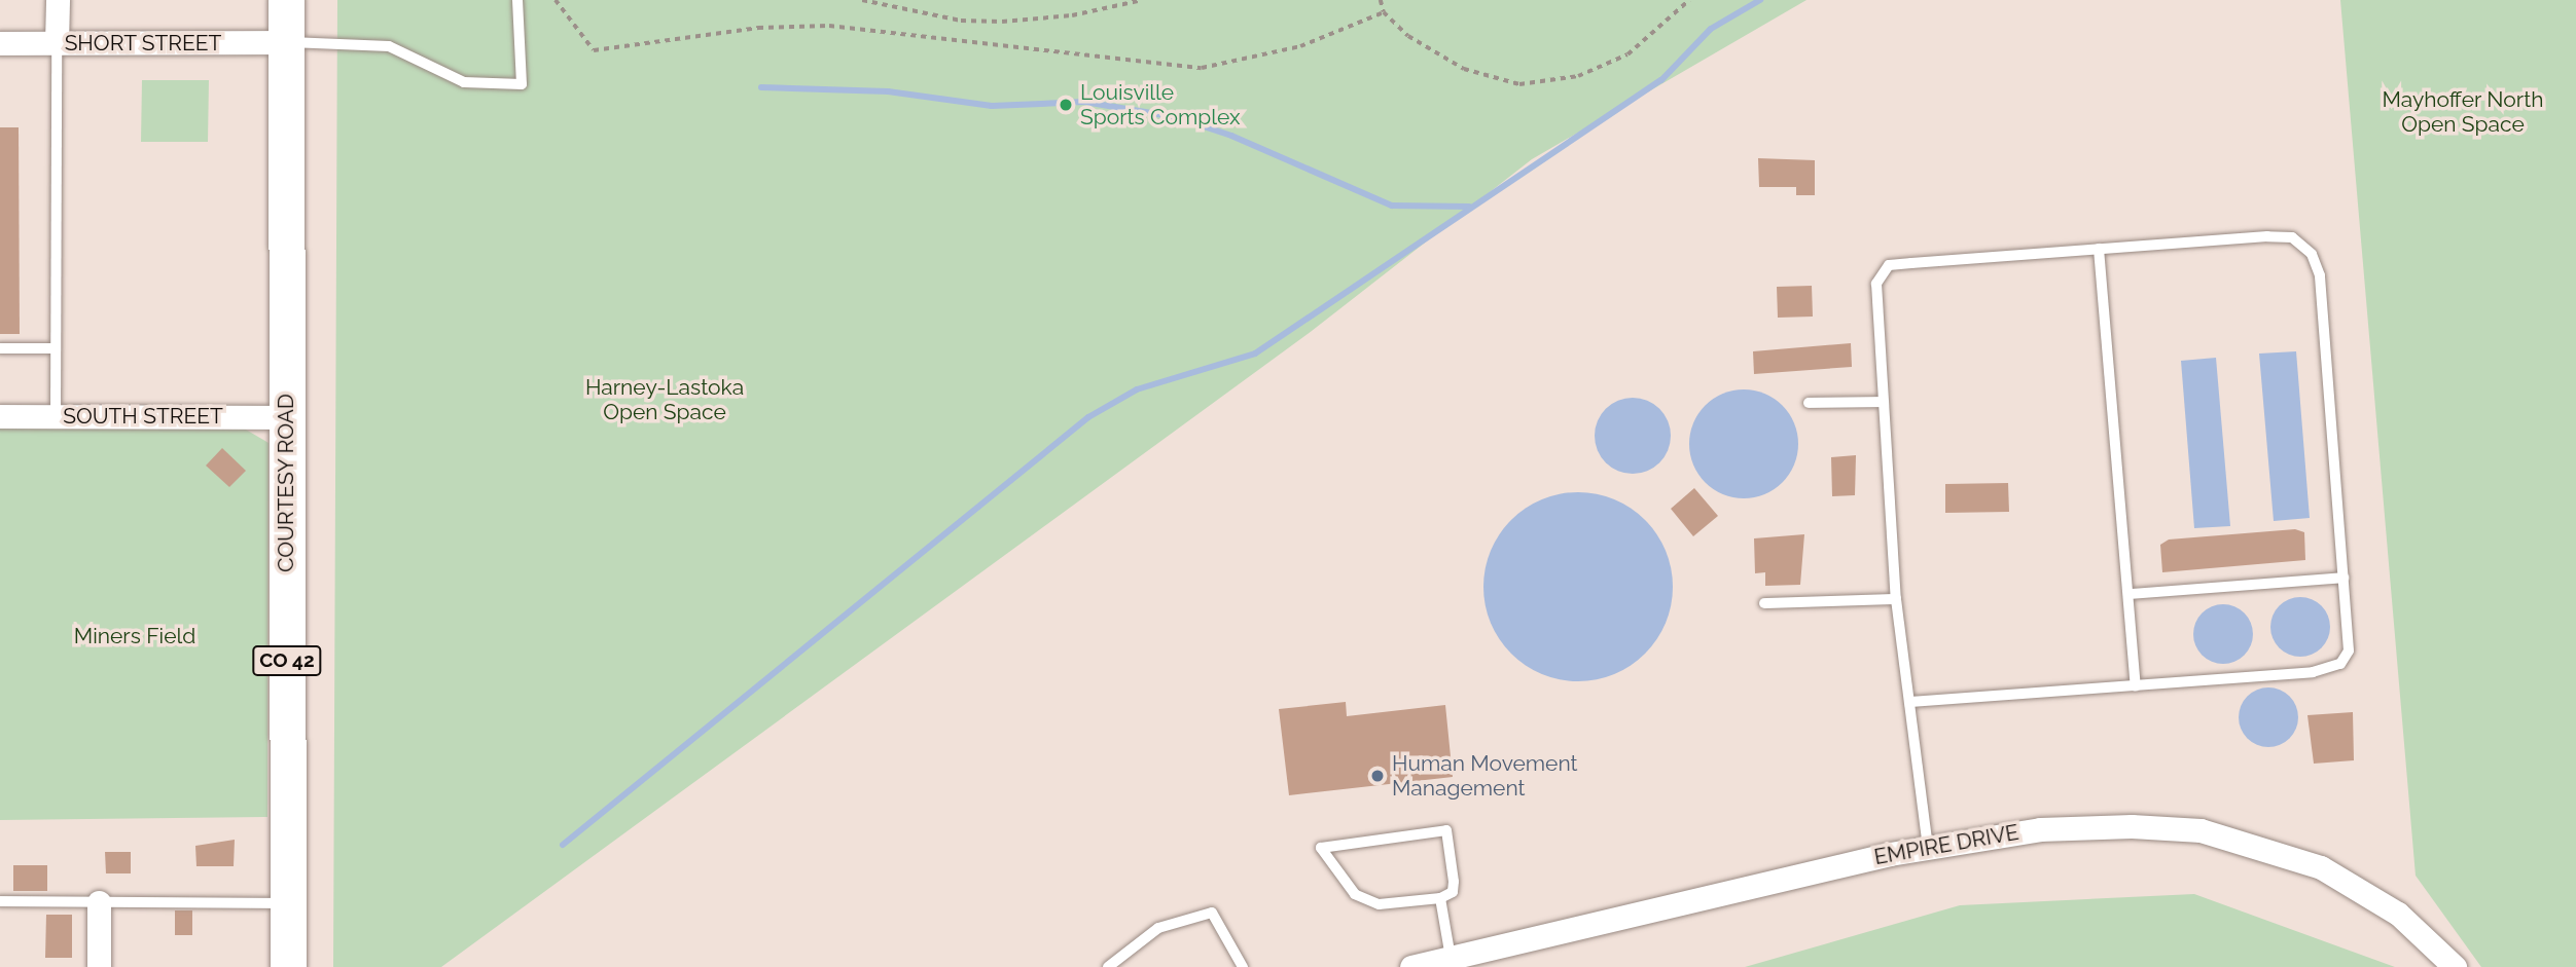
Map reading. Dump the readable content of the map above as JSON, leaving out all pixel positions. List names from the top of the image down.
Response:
{
  "streets": {
    "main road": ["COURTESY ROAD", "CO 42"],
    "street": ["SHORT STREET", "SOUTH STREET", "EMPIRE DRIVE"]
  },
  "crossings": [
    ["SHORT STREET", "COURTESY ROAD"],
    ["SOUTH STREET", "COURTESY ROAD"]
  ],
  "parks": ["Mayhoffer North Open Space", "Harney-Lastoka Open Space", "Miners Field"],
  "places": ["Louisville Sports Complex", "Human Movement Management"]
}
